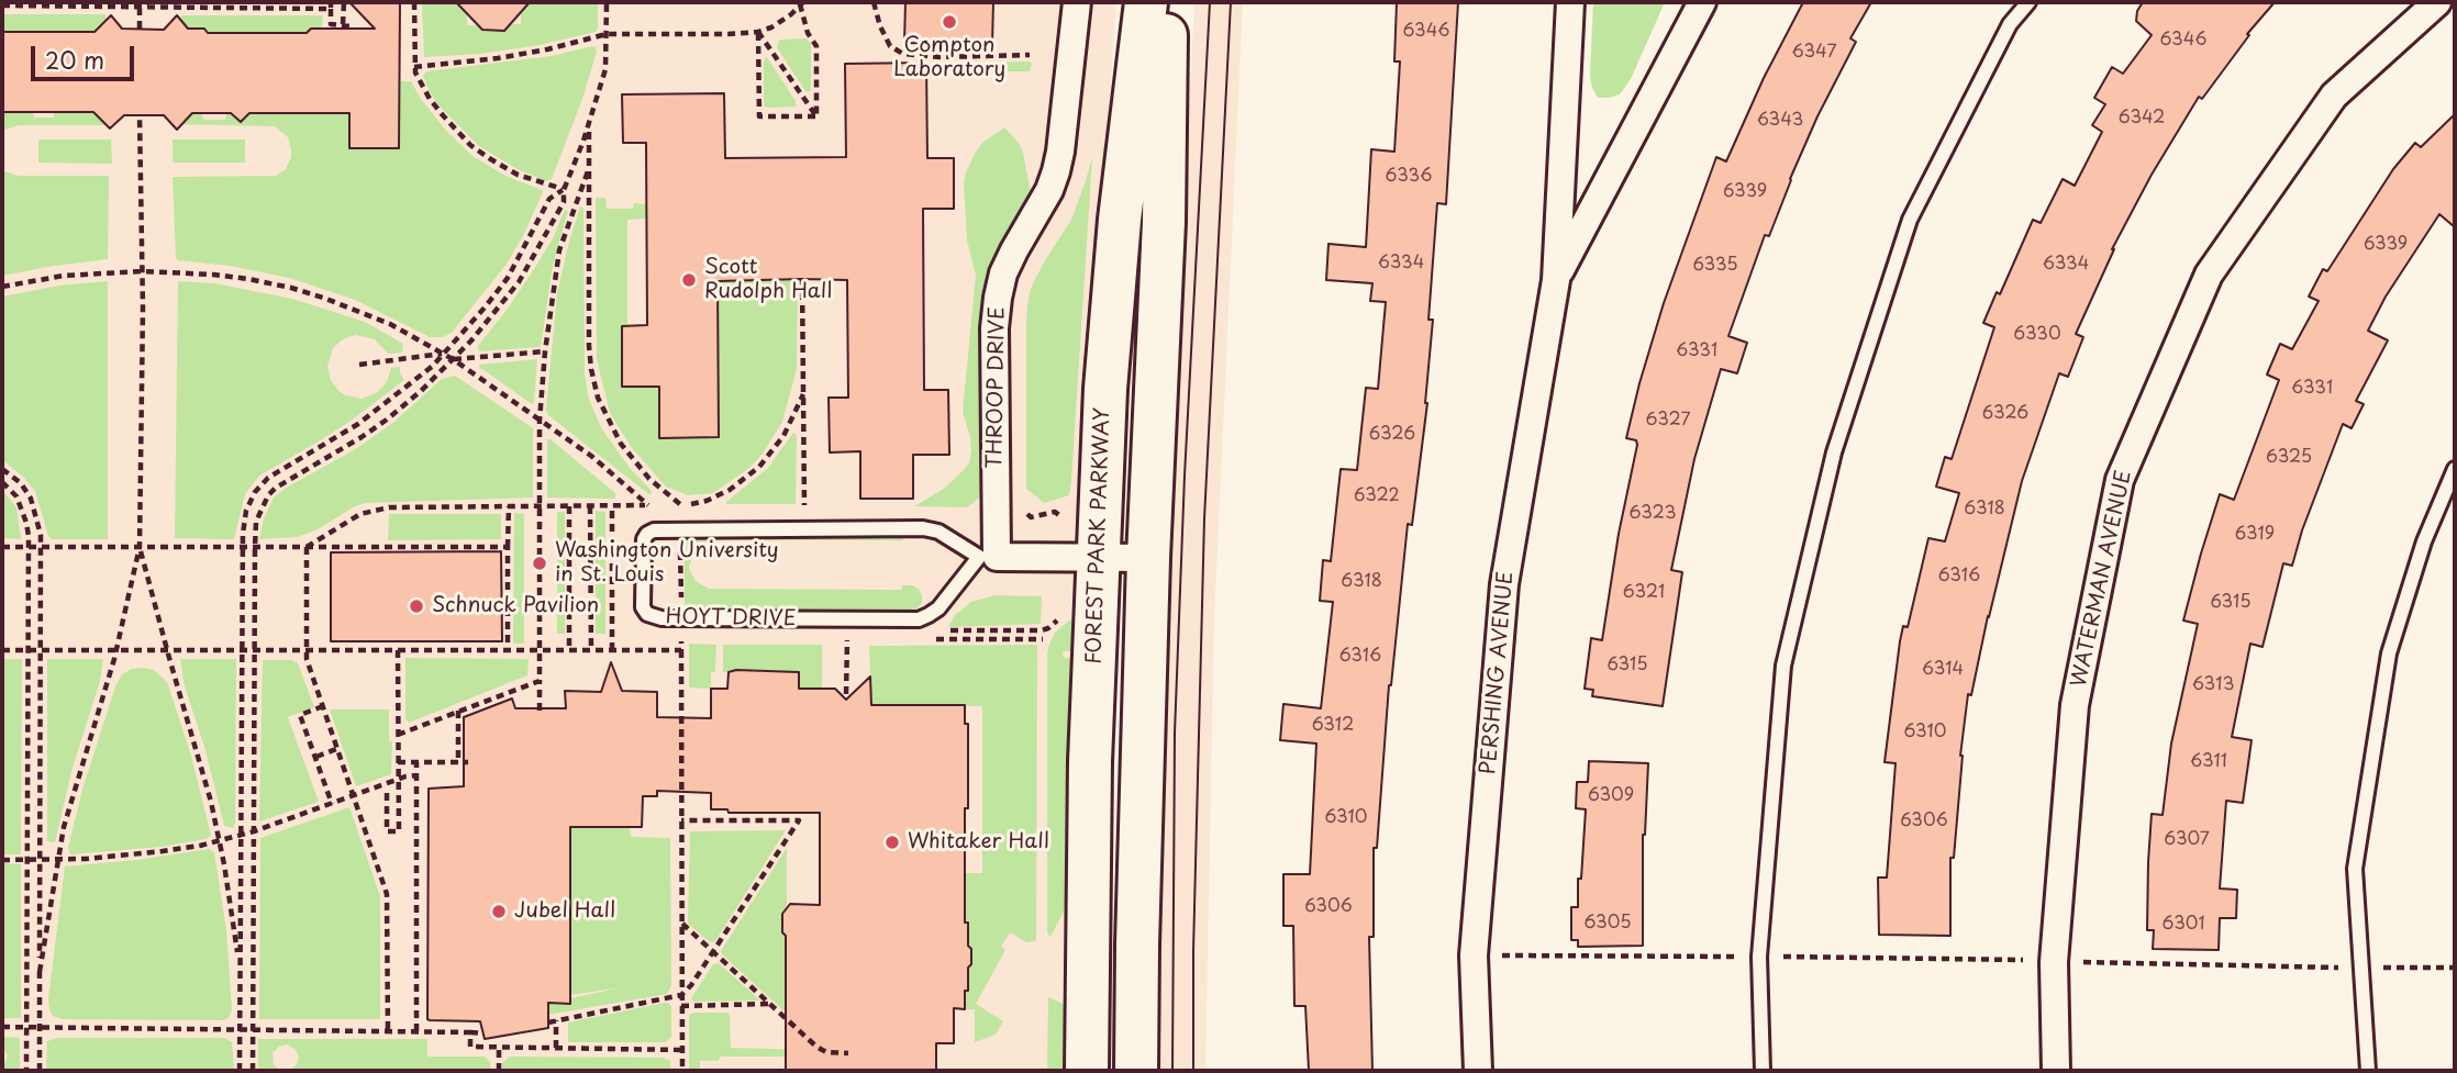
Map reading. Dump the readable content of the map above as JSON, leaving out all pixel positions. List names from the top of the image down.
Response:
{
  "streets": {
    "main road": ["FOREST PARK PARKWAY"],
    "street": ["THROOP DRIVE", "WATERMAN AVENUE", "PERSHING AVENUE"],
    "lane": ["HOYT DRIVE"]
  },
  "crossings": [
    ["THROOP DRIVE", "HOYT DRIVE"]
  ],
  "places": [
    "Compton Laboratory",
    "Scott Rudolph Hall",
    "Washington University in St. Louis",
    "Schnuck Pavilion",
    "Whitaker Hall",
    "Jubel Hall"
  ],
  "house_numbers": [
    "6346",
    "6346",
    "6347",
    "6342",
    "6343",
    "6336",
    "6339",
    "6339",
    "6334",
    "6334",
    "6335",
    "6330",
    "6331",
    "6331",
    "6326",
    "6327",
    "6326",
    "6325",
    "6322",
    "6318",
    "6323",
    "6319",
    "6316",
    "6318",
    "6321",
    "6315",
    "6316",
    "6315",
    "6314",
    "6313",
    "6312",
    "6310",
    "6311",
    "6309",
    "6310",
    "6306",
    "6307",
    "6306",
    "6305",
    "6301"
  ],
  "scale_bar": "20 m"
}
